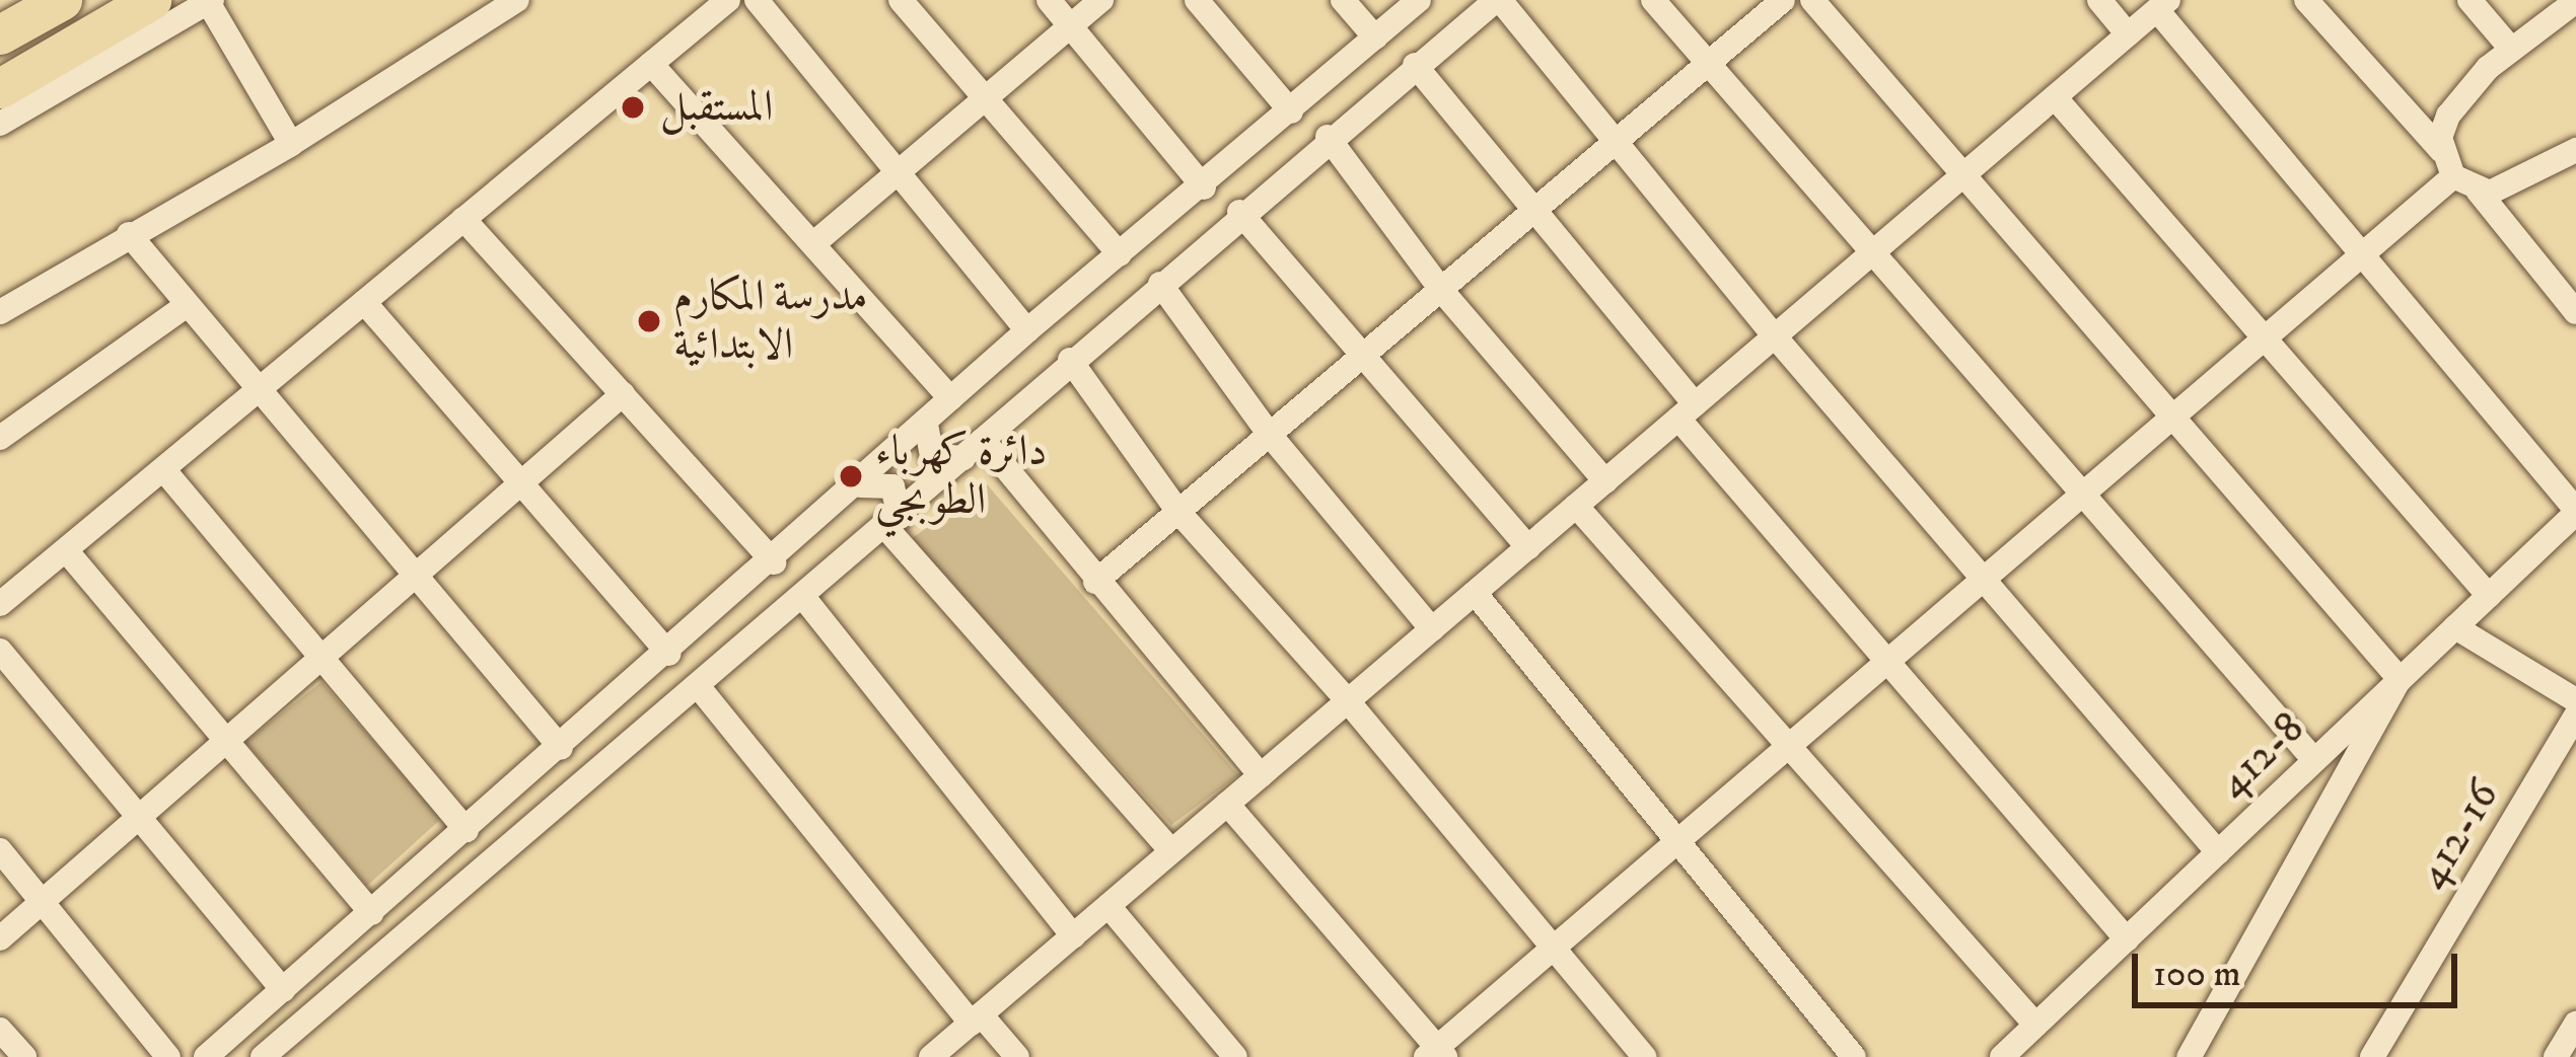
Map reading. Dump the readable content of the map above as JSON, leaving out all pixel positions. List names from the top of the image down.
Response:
{
  "streets": {
    "street": ["412-8", "412-16"]
  },
  "places": ["المستقبل", "مدرسة المكارم الابتدائية", "دائرة كهرباء الطوبجي"],
  "scale_bar": "100 m"
}
